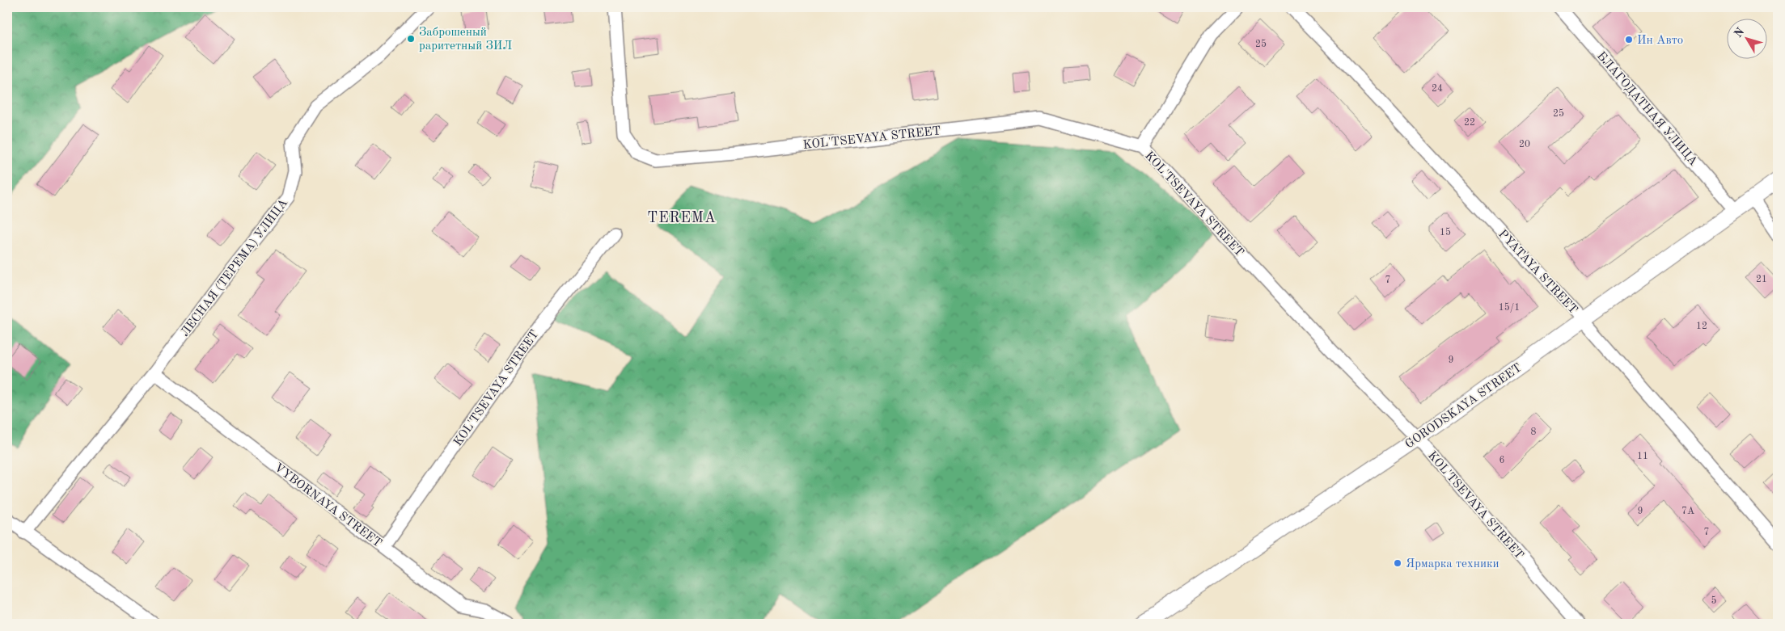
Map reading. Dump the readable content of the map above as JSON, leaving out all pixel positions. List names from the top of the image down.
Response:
{
  "streets": {
    "street": [
      "БЛАГОДАТНАЯ УЛИЦА",
      "KOL'TSEVAYA STREET",
      "ЛЕСНАЯ (ТЕРЕМА) УЛИЦА",
      "PYATAYA STREET",
      "GORODSKAYA STREET",
      "VYBORNAYA STREET"
    ]
  },
  "crossings": [
    ["БЛАГОДАТНАЯ УЛИЦА", "GORODSKAYA STREET"],
    ["KOL'TSEVAYA STREET", "GORODSKAYA STREET"],
    ["KOL'TSEVAYA STREET", "VYBORNAYA STREET"],
    ["ЛЕСНАЯ (ТЕРЕМА) УЛИЦА", "VYBORNAYA STREET"],
    ["PYATAYA STREET", "GORODSKAYA STREET"]
  ],
  "districts": ["TEREMA"],
  "places": ["Заброшеный раритетный ЗИЛ", "Ин Авто", "Ярмарка техники"],
  "house_numbers": [
    "25",
    "24",
    "25",
    "22",
    "20",
    "15",
    "21",
    "7",
    "15/1",
    "12",
    "9",
    "8",
    "11",
    "6",
    "9",
    "7А",
    "7",
    "5"
  ],
  "north": "top left"
}
